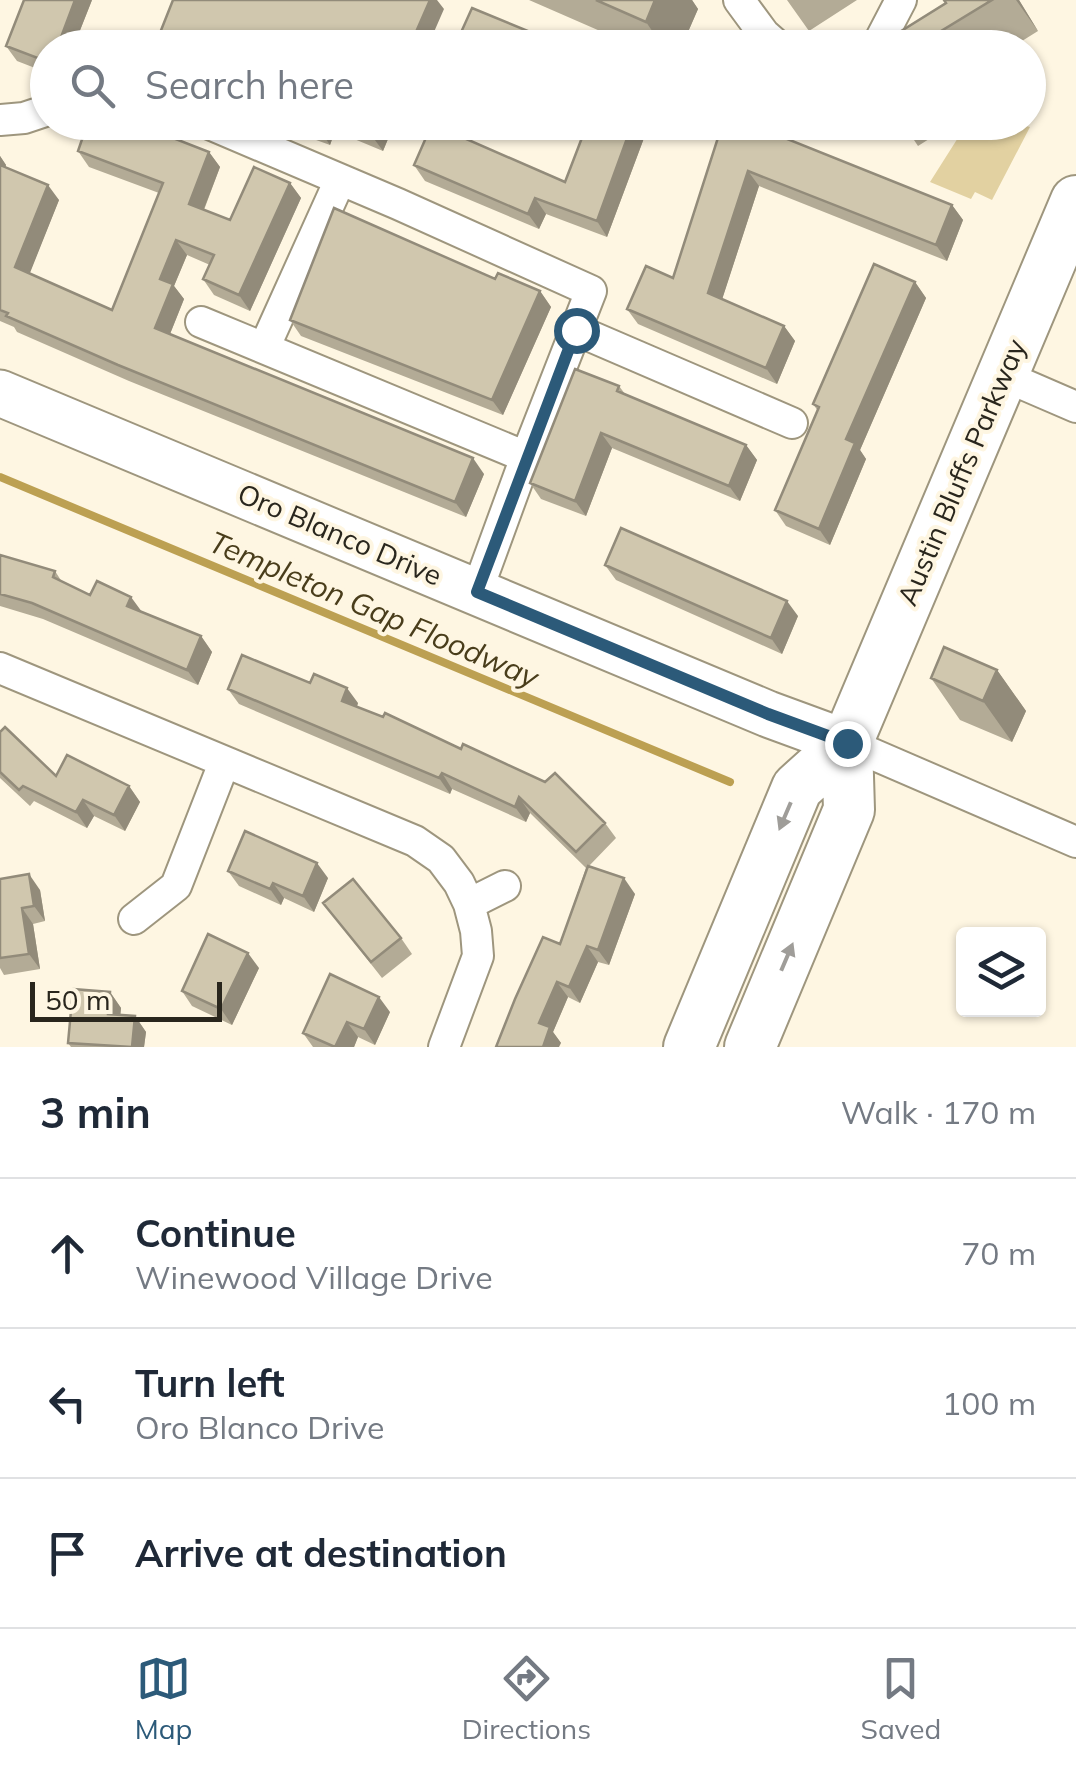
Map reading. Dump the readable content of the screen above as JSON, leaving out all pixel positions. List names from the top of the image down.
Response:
{
  "streets": {
    "main road": ["Austin Bluffs Parkway"],
    "street": ["Oro Blanco Drive"]
  },
  "crossings": [
    ["Austin Bluffs Parkway", "Oro Blanco Drive"]
  ],
  "water": ["Templeton Gap Floodway"],
  "scale_bar": "50 m",
  "page": {
    "search": "Search here",
    "scale": "50 m",
    "heading": ["3 min", "Walk · 170 m"],
    "list": [
      ["Continue", "Winewood Village Drive", "70 m"],
      ["Turn left", "Oro Blanco Drive", "100 m"],
      "Arrive at destination"
    ],
    "nav": ["Map", "Directions", "Saved"]
  }
}
